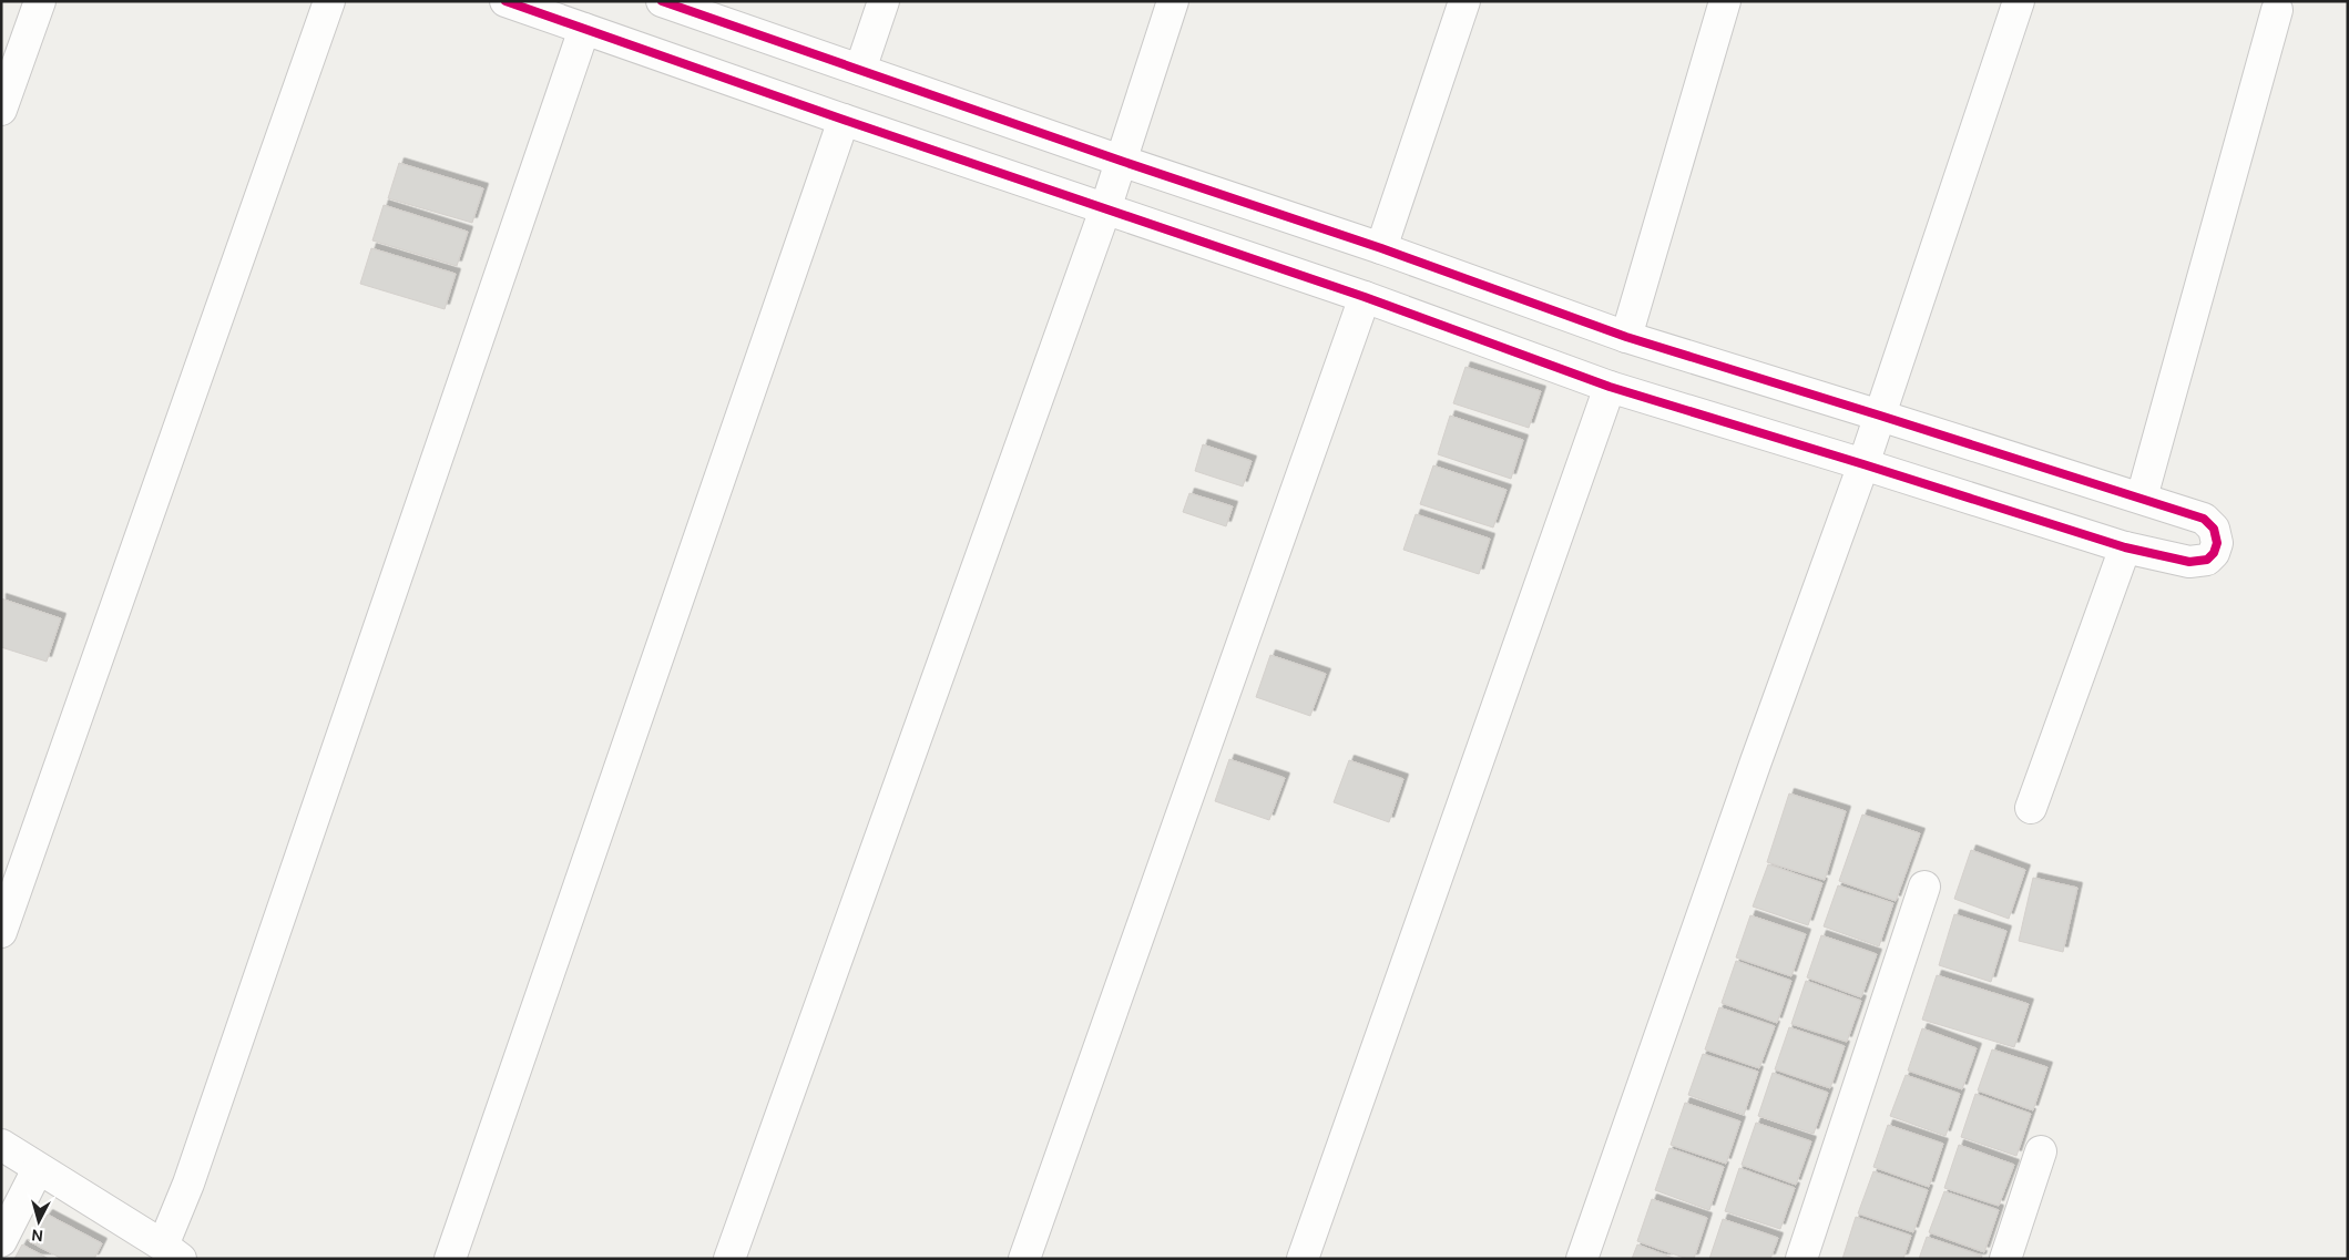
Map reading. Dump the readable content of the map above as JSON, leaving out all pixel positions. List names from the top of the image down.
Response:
{
  "north": "bottom"
}
